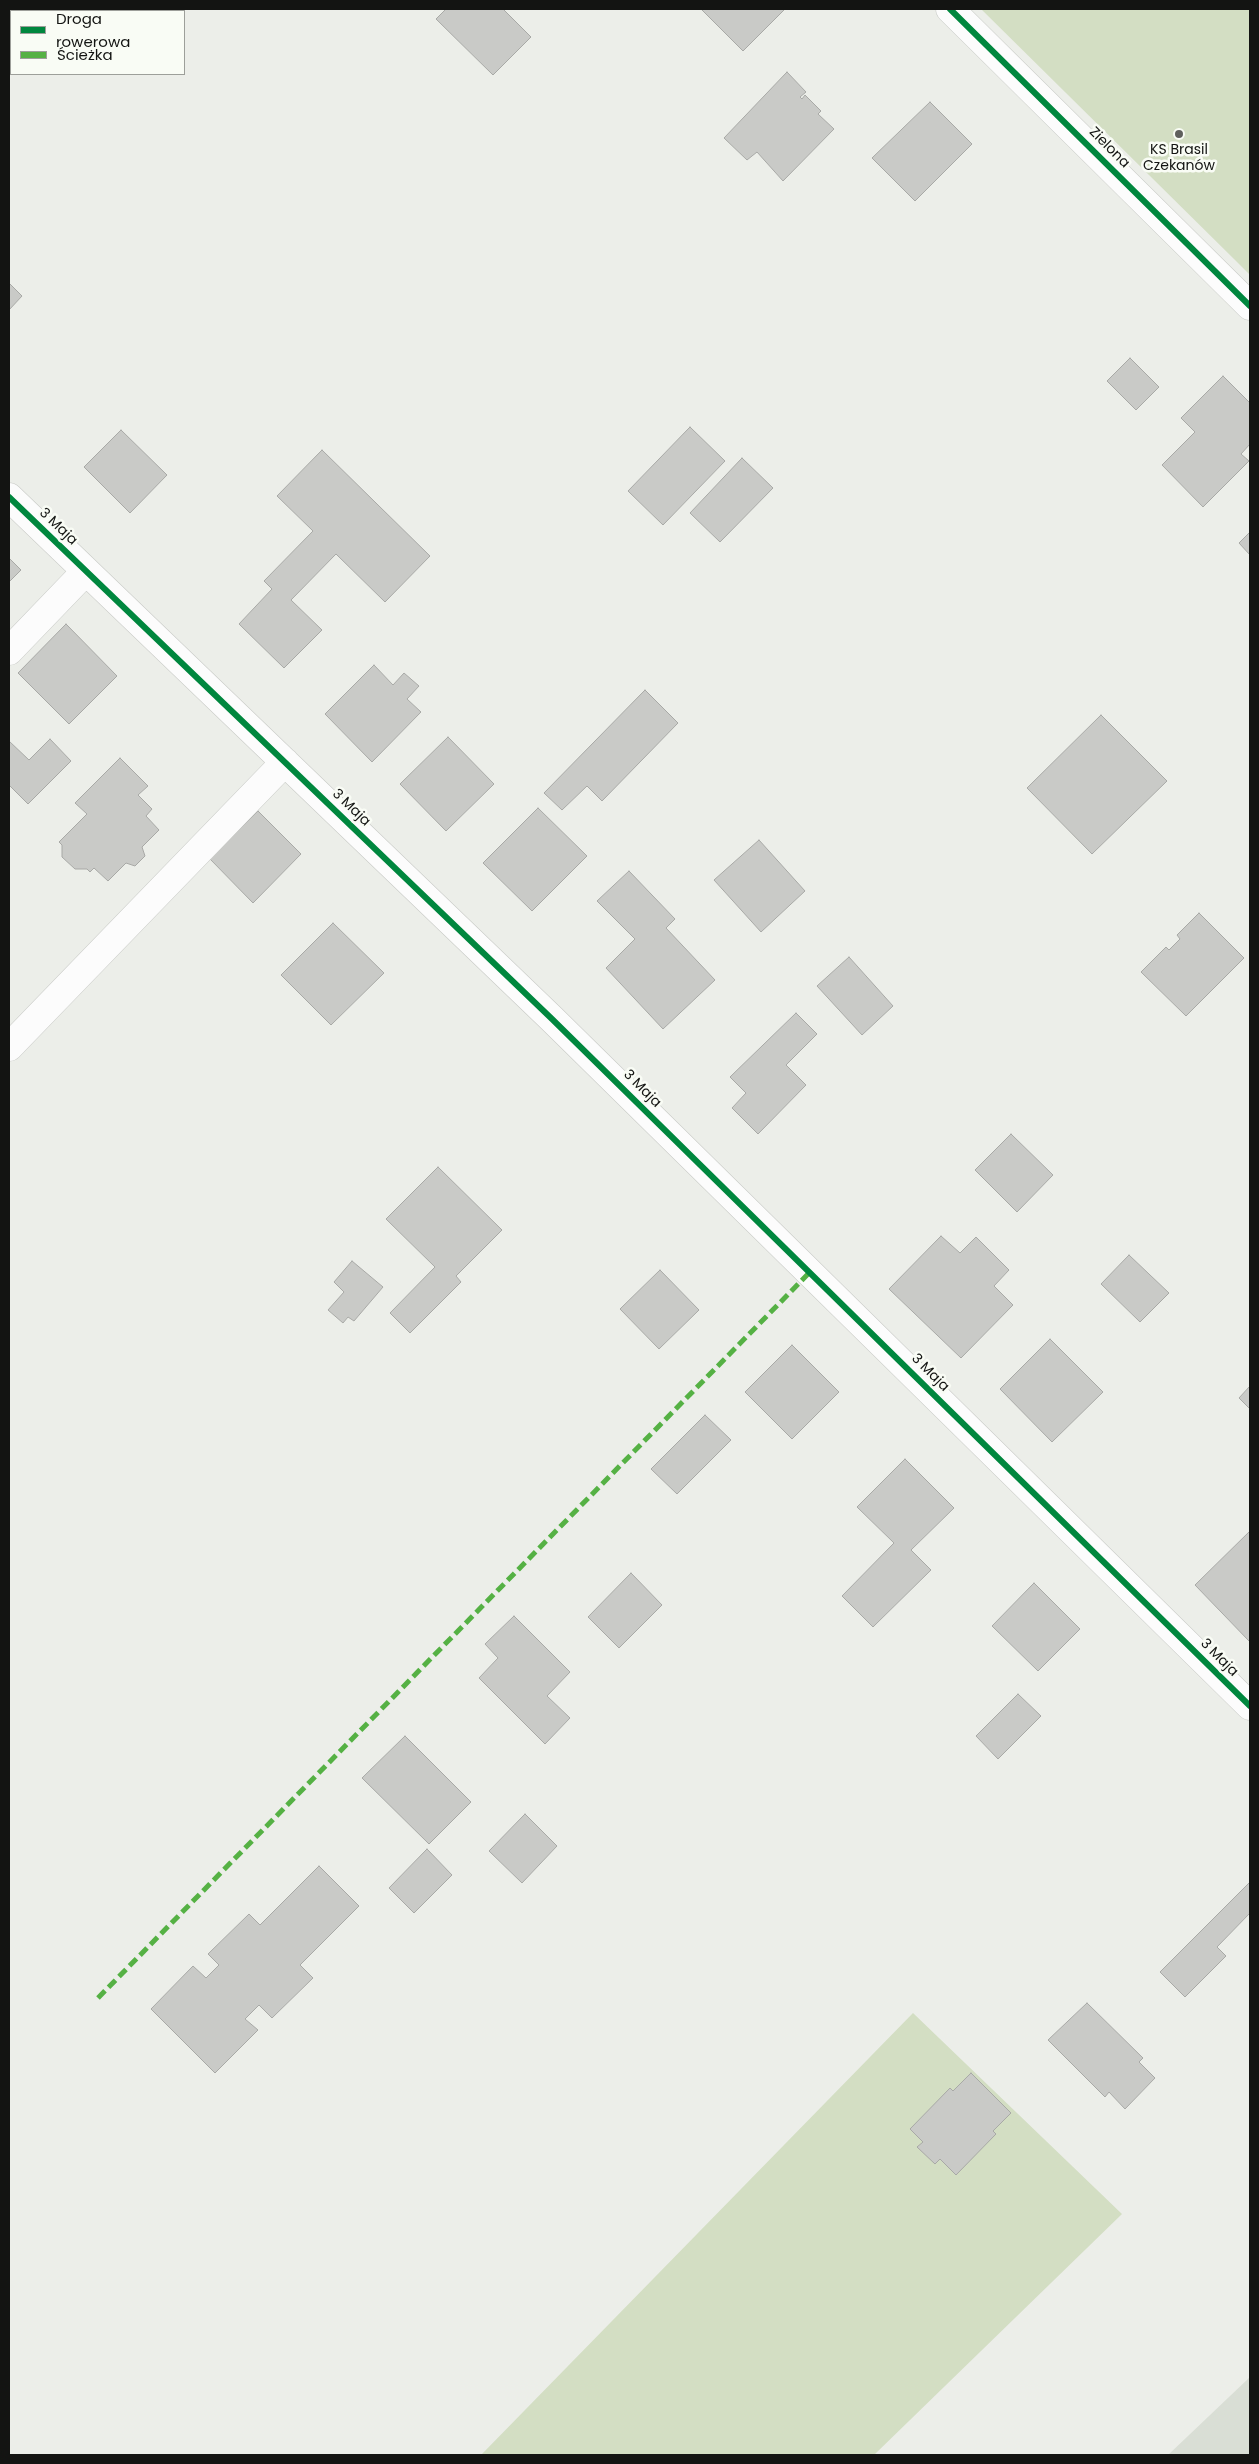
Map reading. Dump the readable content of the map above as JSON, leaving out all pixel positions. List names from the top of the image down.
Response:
{
  "streets": {
    "street": ["Zielona", "3 Maja"]
  },
  "places": ["KS Brasil Czekanów"],
  "legend": ["Droga rowerowa", "Ścieżka"]
}
